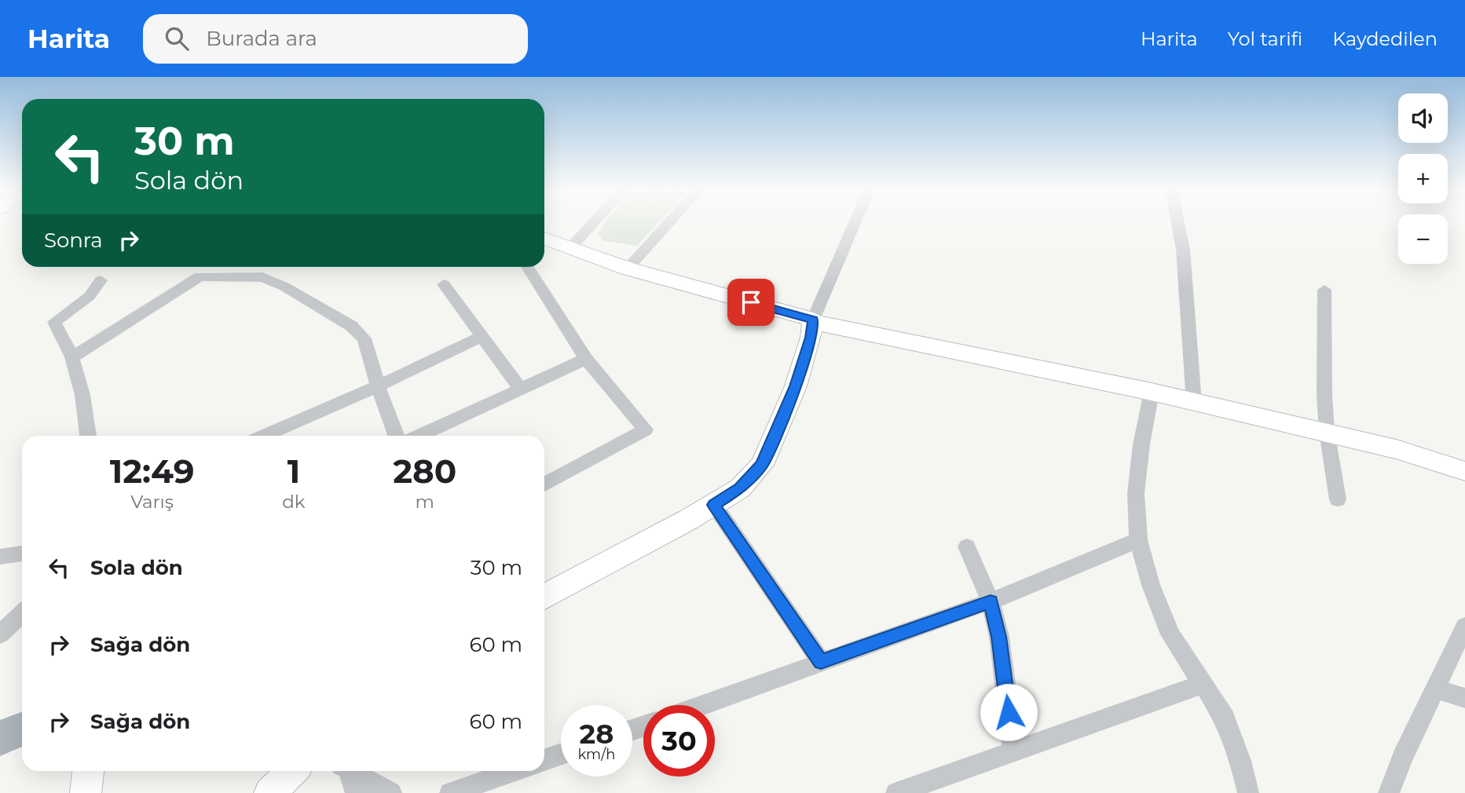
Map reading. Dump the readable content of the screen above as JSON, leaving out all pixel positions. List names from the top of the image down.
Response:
{
  "page": {
    "header": "Harita",
    "search": "Burada ara",
    "nav": ["Harita", "Yol tarifi", "Kaydedilen"],
    "map_buttons": ["+", "−"],
    "turn": ["30 m", "Sola dön"],
    "then": "Sonra",
    "eta": [
      "12:49",
      "Varış",
      "1",
      "dk",
      "280",
      "m"
    ],
    "list": [
      {
        "name": "Sola dön",
        "value": "30 m"
      },
      {
        "name": "Sağa dön",
        "value": "60 m"
      },
      {
        "name": "Sağa dön",
        "value": "60 m"
      }
    ],
    "speed": "28 km/h",
    "limit": "30"
  }
}
